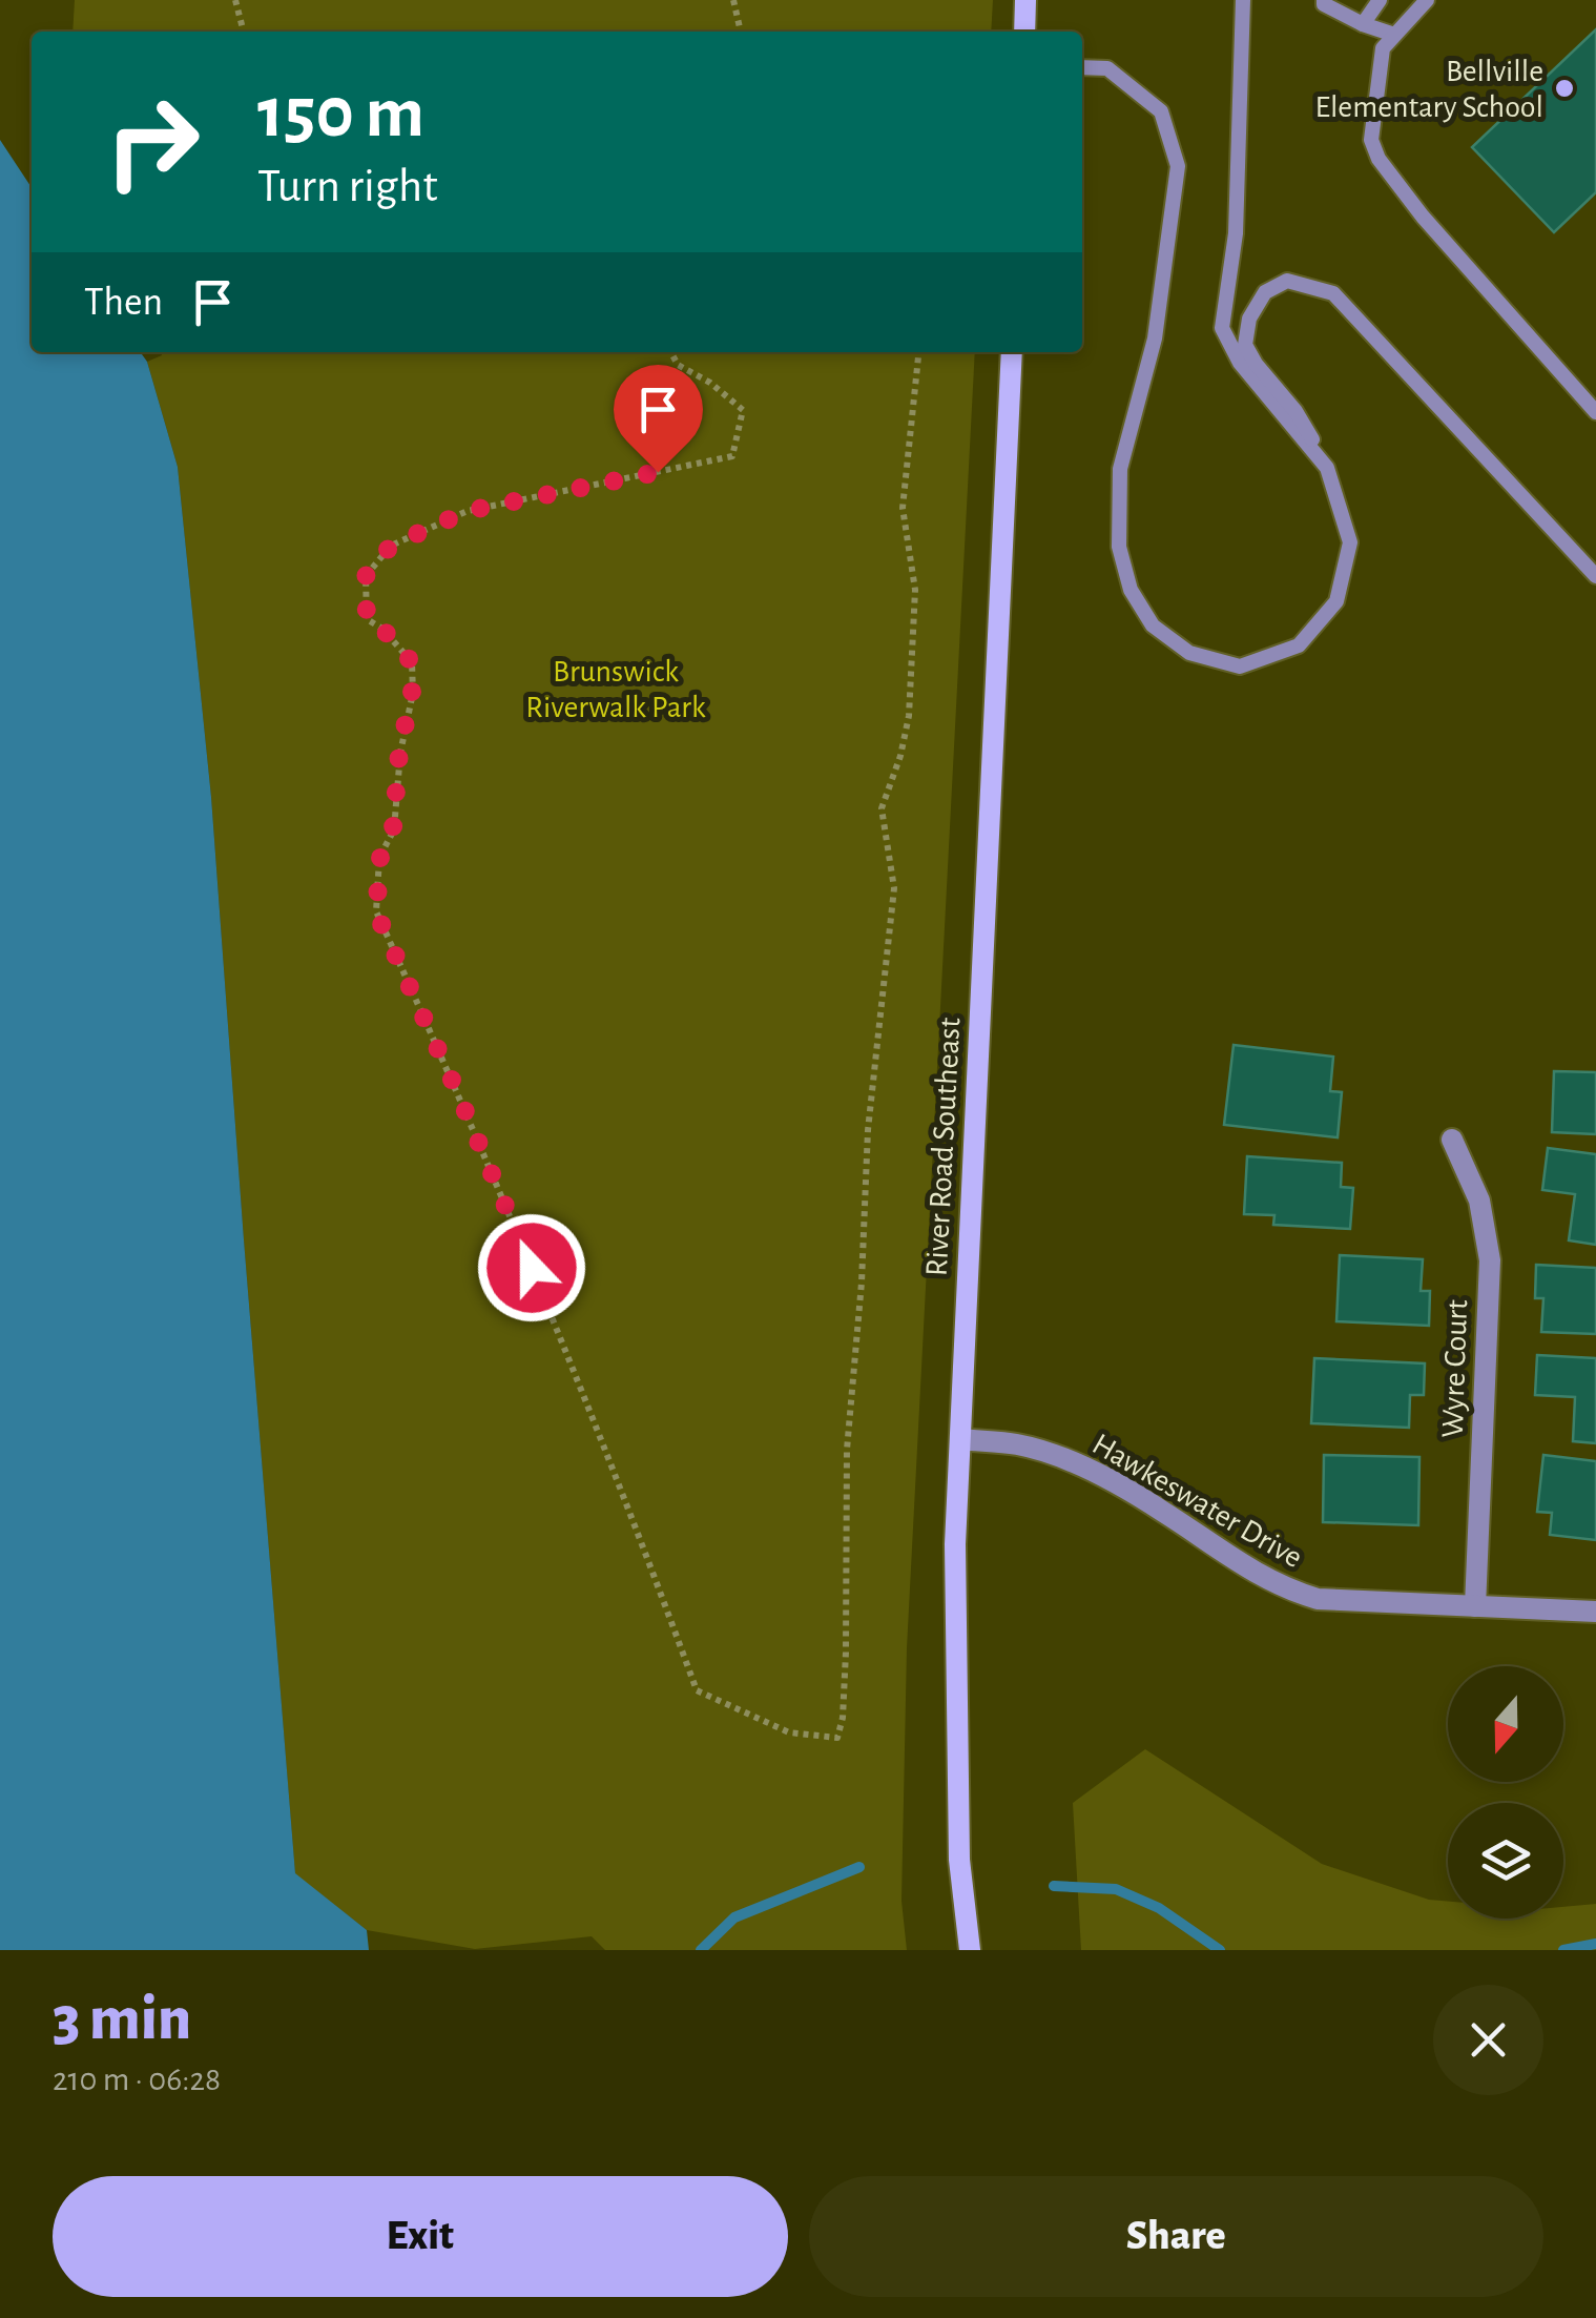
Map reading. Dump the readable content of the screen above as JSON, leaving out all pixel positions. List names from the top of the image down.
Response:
{
  "streets": {
    "main road": ["River Road Southeast"],
    "street": ["Wyre Court", "Hawkeswater Drive"]
  },
  "crossings": [
    ["River Road Southeast", "Hawkeswater Drive"],
    ["Wyre Court", "Hawkeswater Drive"]
  ],
  "parks": ["Brunswick Riverwalk Park"],
  "places": ["Bellville Elementary School"],
  "north": "bottom",
  "page": {
    "turn": ["150 m", "Turn right"],
    "then": "Then",
    "heading": ["3 min", "210 m · 06:28"],
    "buttons": ["Exit", "Share"]
  }
}
